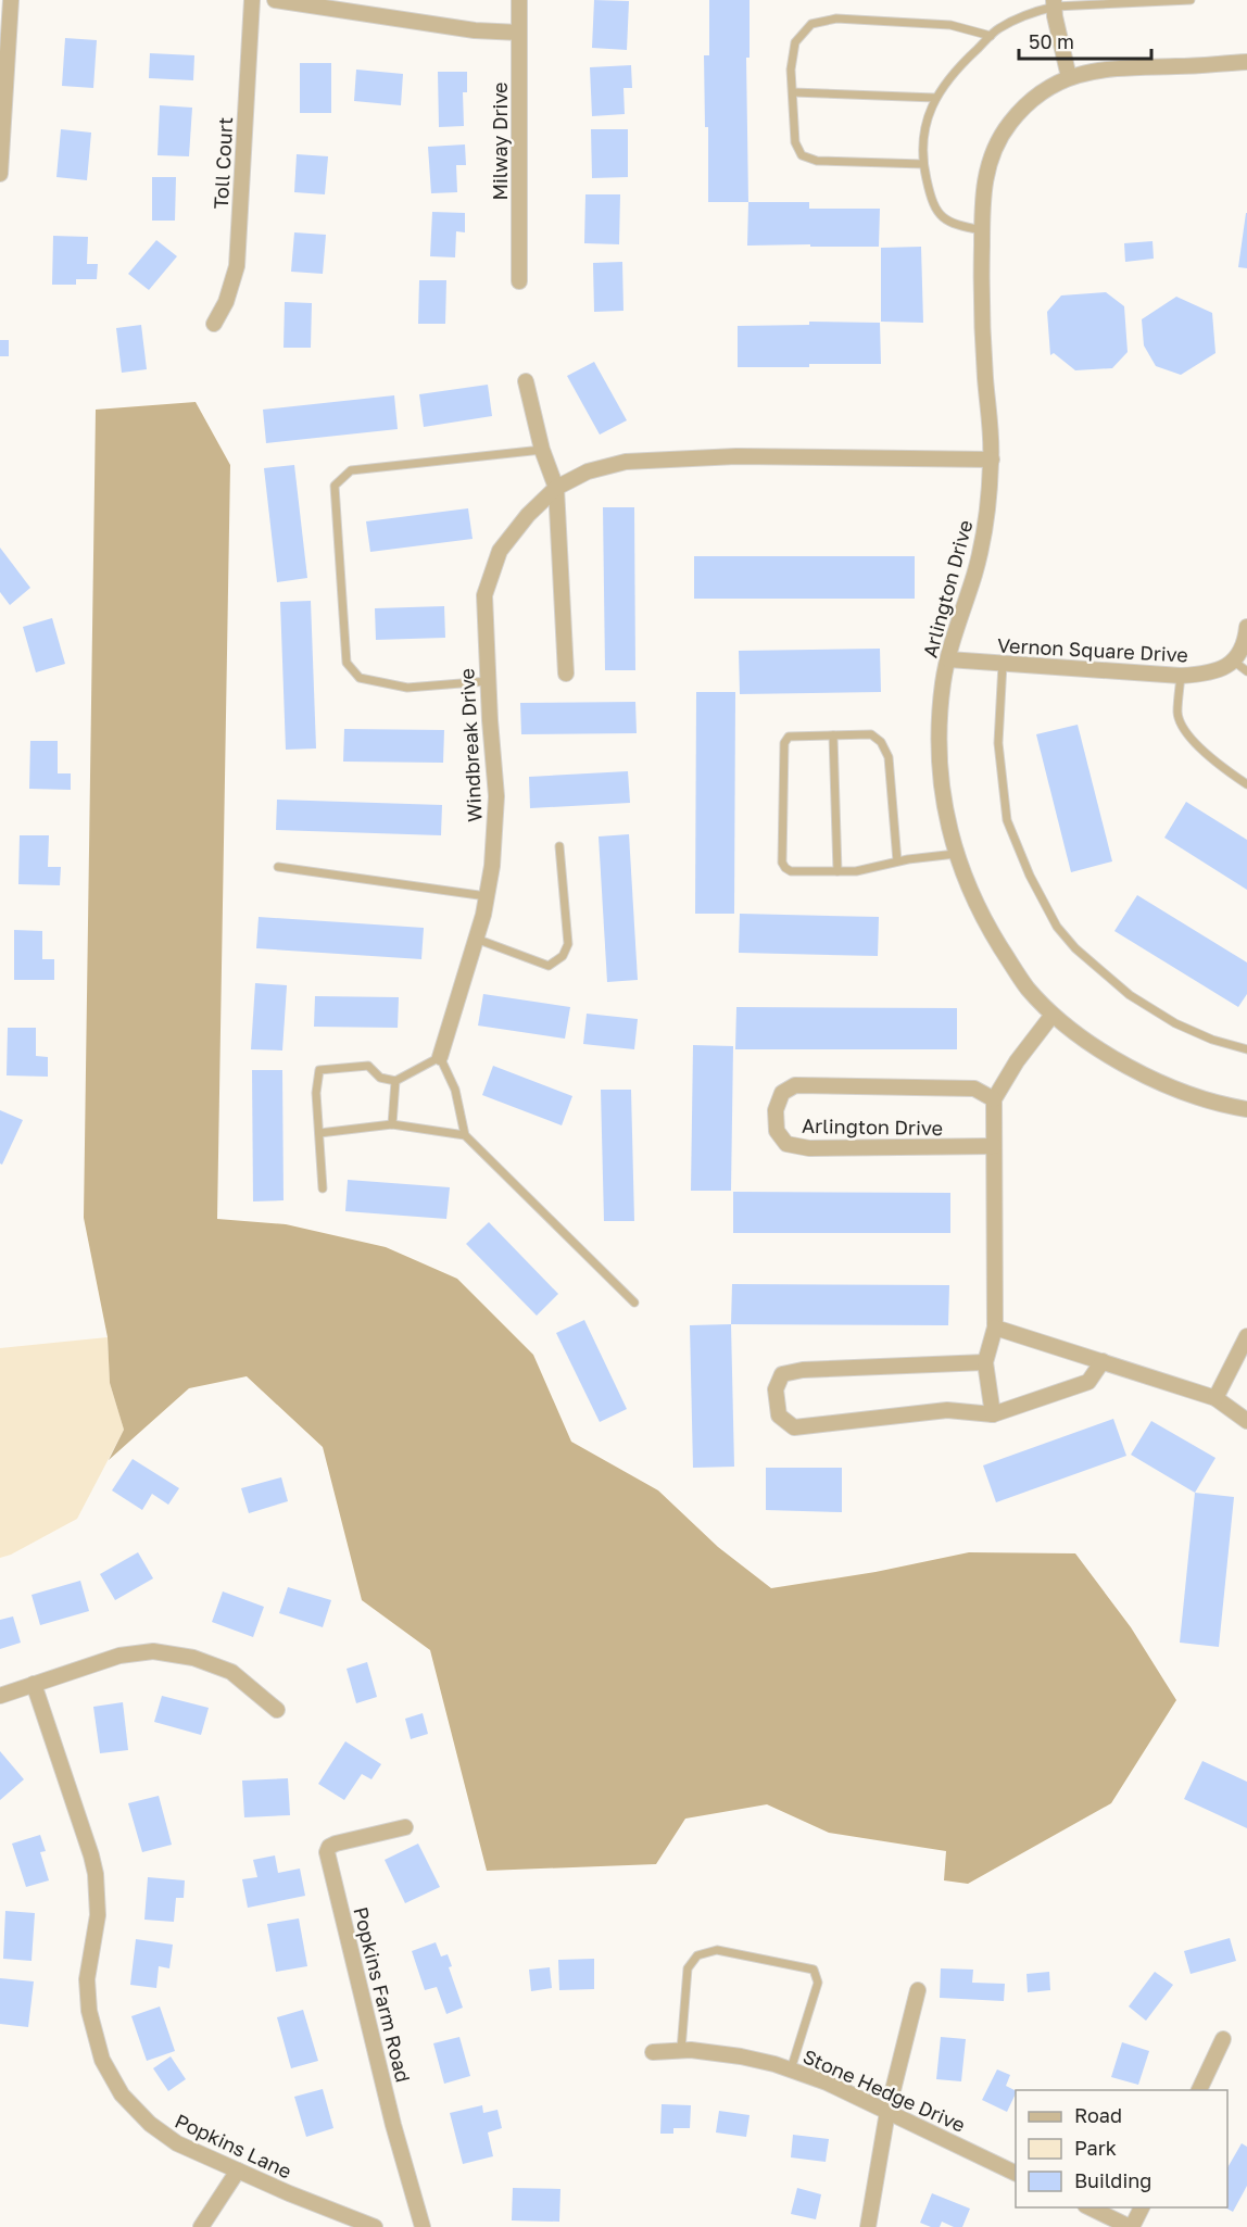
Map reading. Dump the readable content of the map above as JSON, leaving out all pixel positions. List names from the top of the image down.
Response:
{
  "streets": {
    "street": [
      "Milway Drive",
      "Toll Court",
      "Arlington Drive",
      "Vernon Square Drive",
      "Windbreak Drive",
      "Popkins Farm Road",
      "Stone Hedge Drive",
      "Popkins Lane"
    ]
  },
  "crossings": [
    ["Arlington Drive", "Vernon Square Drive"],
    ["Arlington Drive", "Windbreak Drive"]
  ],
  "legend": ["Road", "Park", "Building"],
  "scale_bar": "50 m"
}
